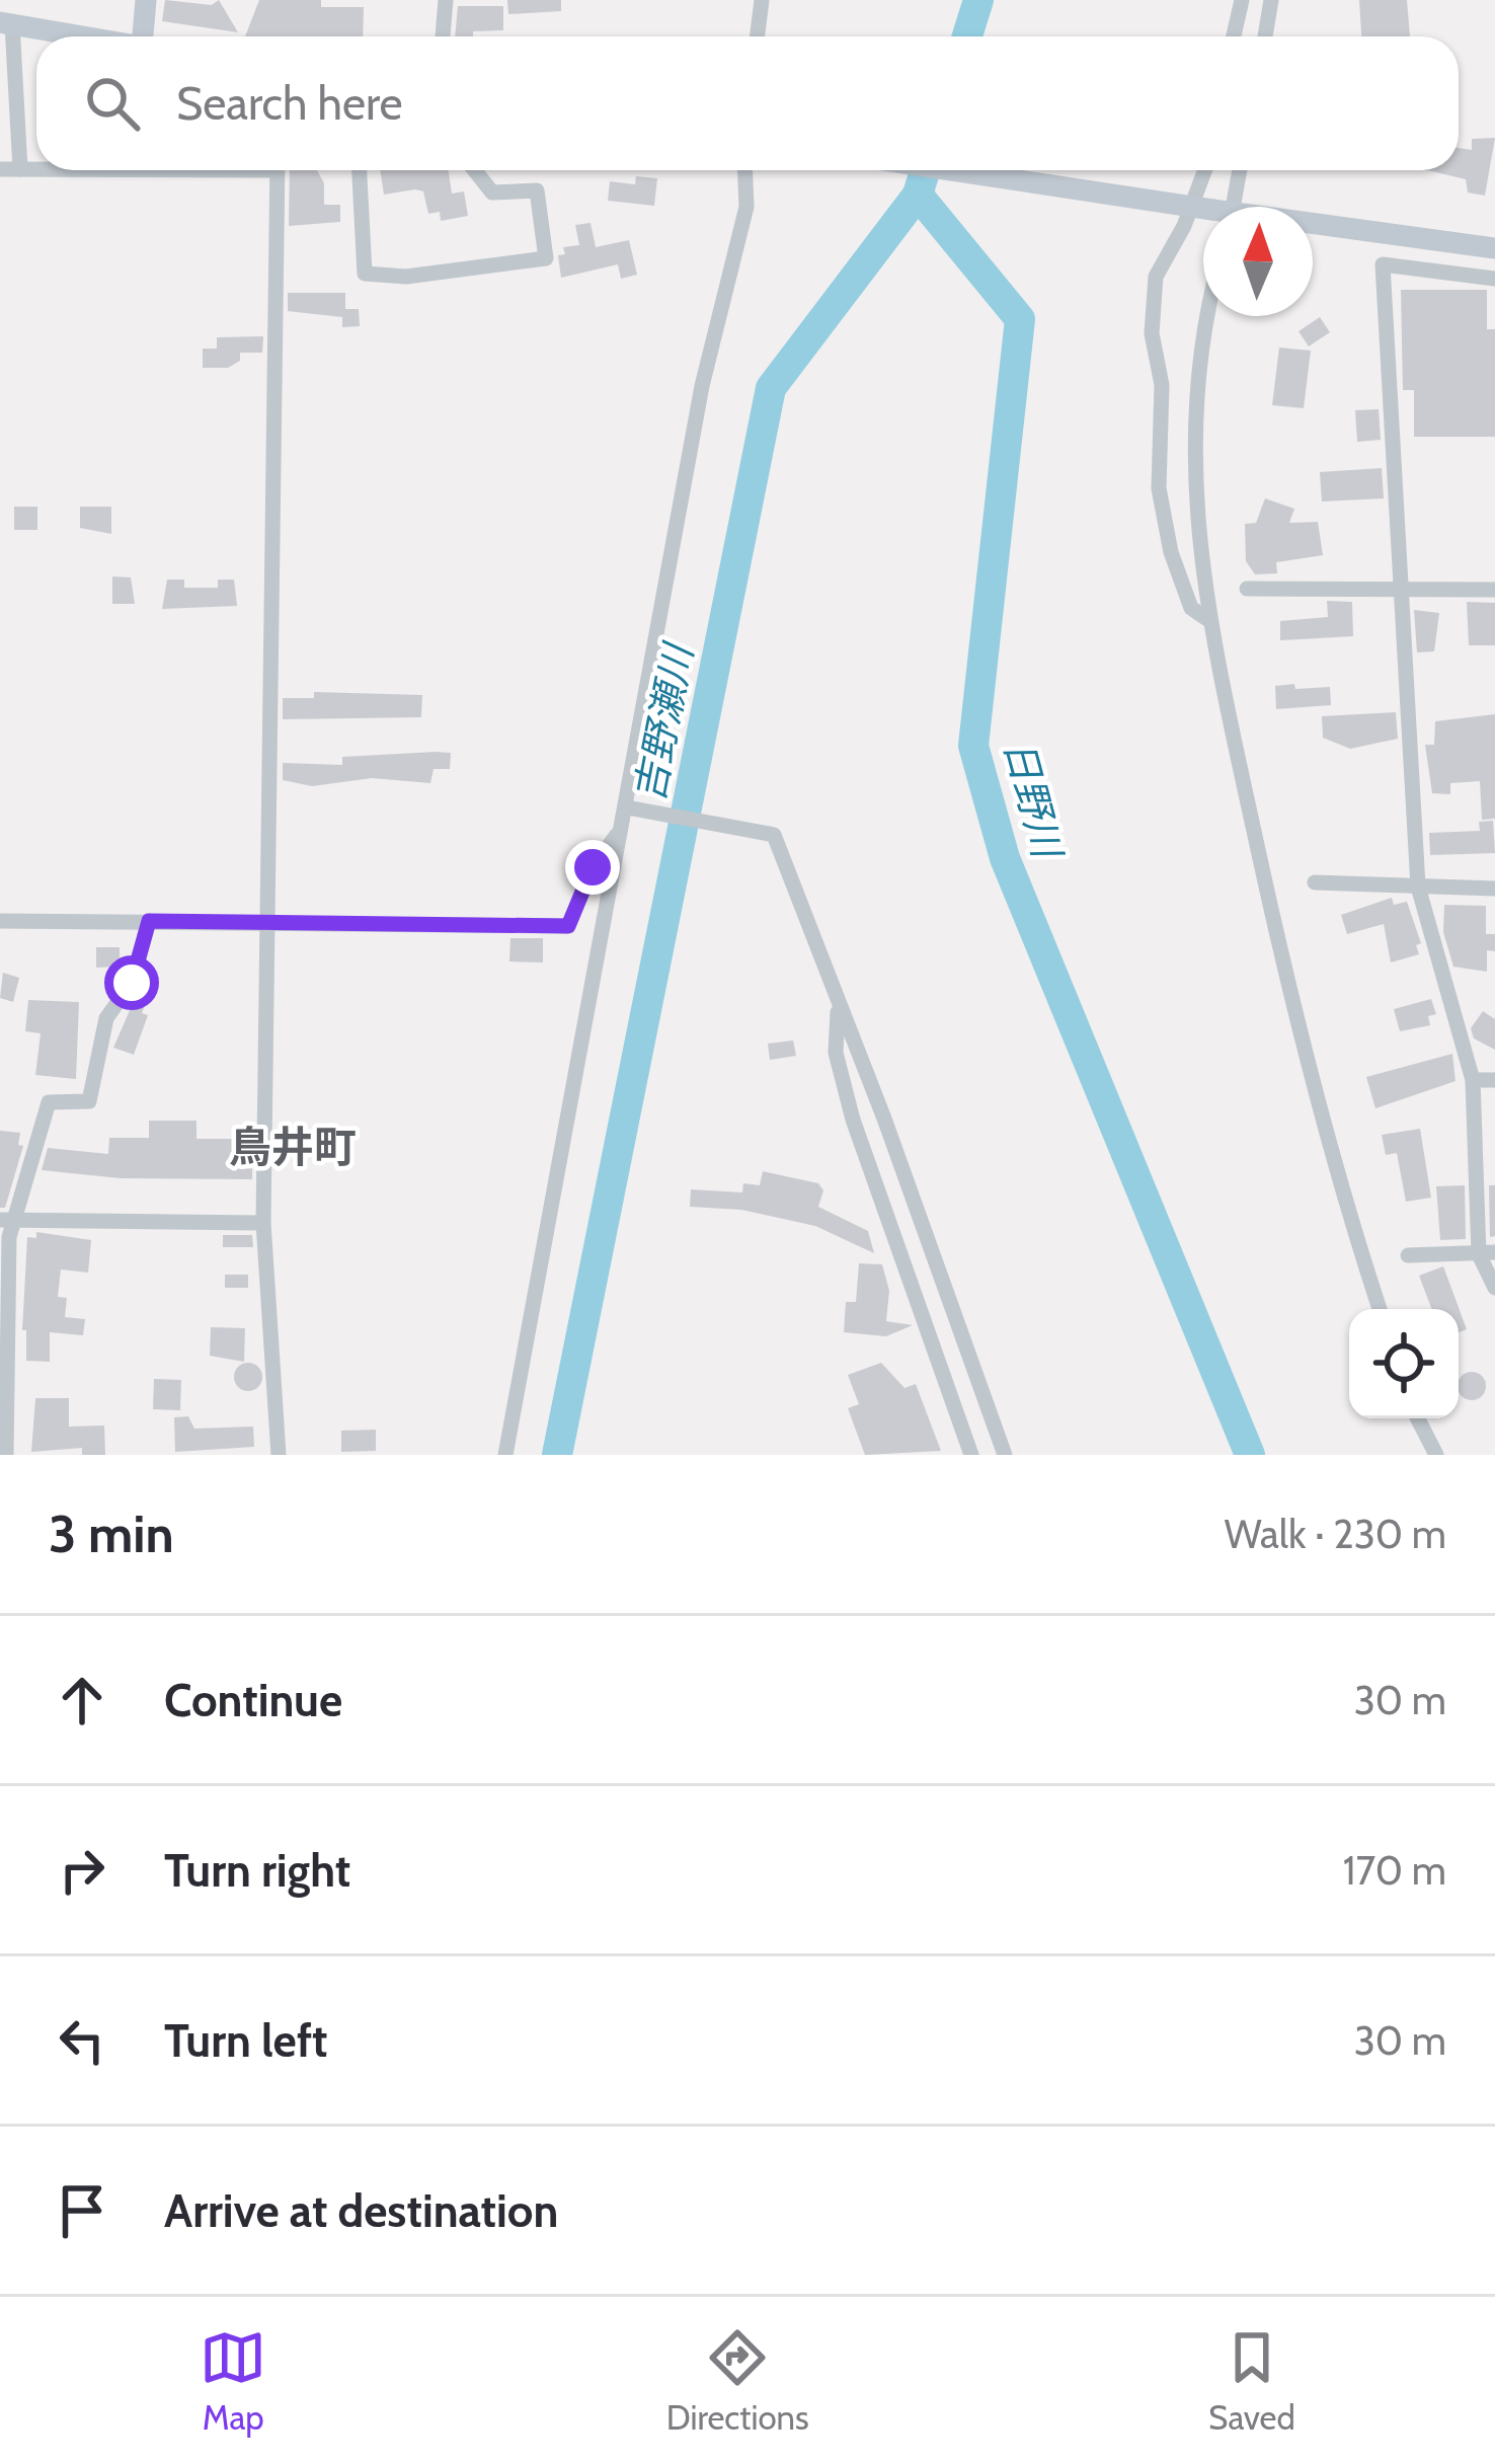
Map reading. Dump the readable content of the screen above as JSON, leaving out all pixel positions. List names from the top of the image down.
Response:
{
  "districts": ["鳥井町"],
  "water": ["吉野瀬川", "日野川"],
  "north": "top",
  "page": {
    "search": "Search here",
    "heading": ["3 min", "Walk · 230 m"],
    "list": [
      ["Continue", "30 m"],
      ["Turn right", "170 m"],
      ["Turn left", "30 m"],
      "Arrive at destination"
    ],
    "nav": ["Map", "Directions", "Saved"]
  }
}
